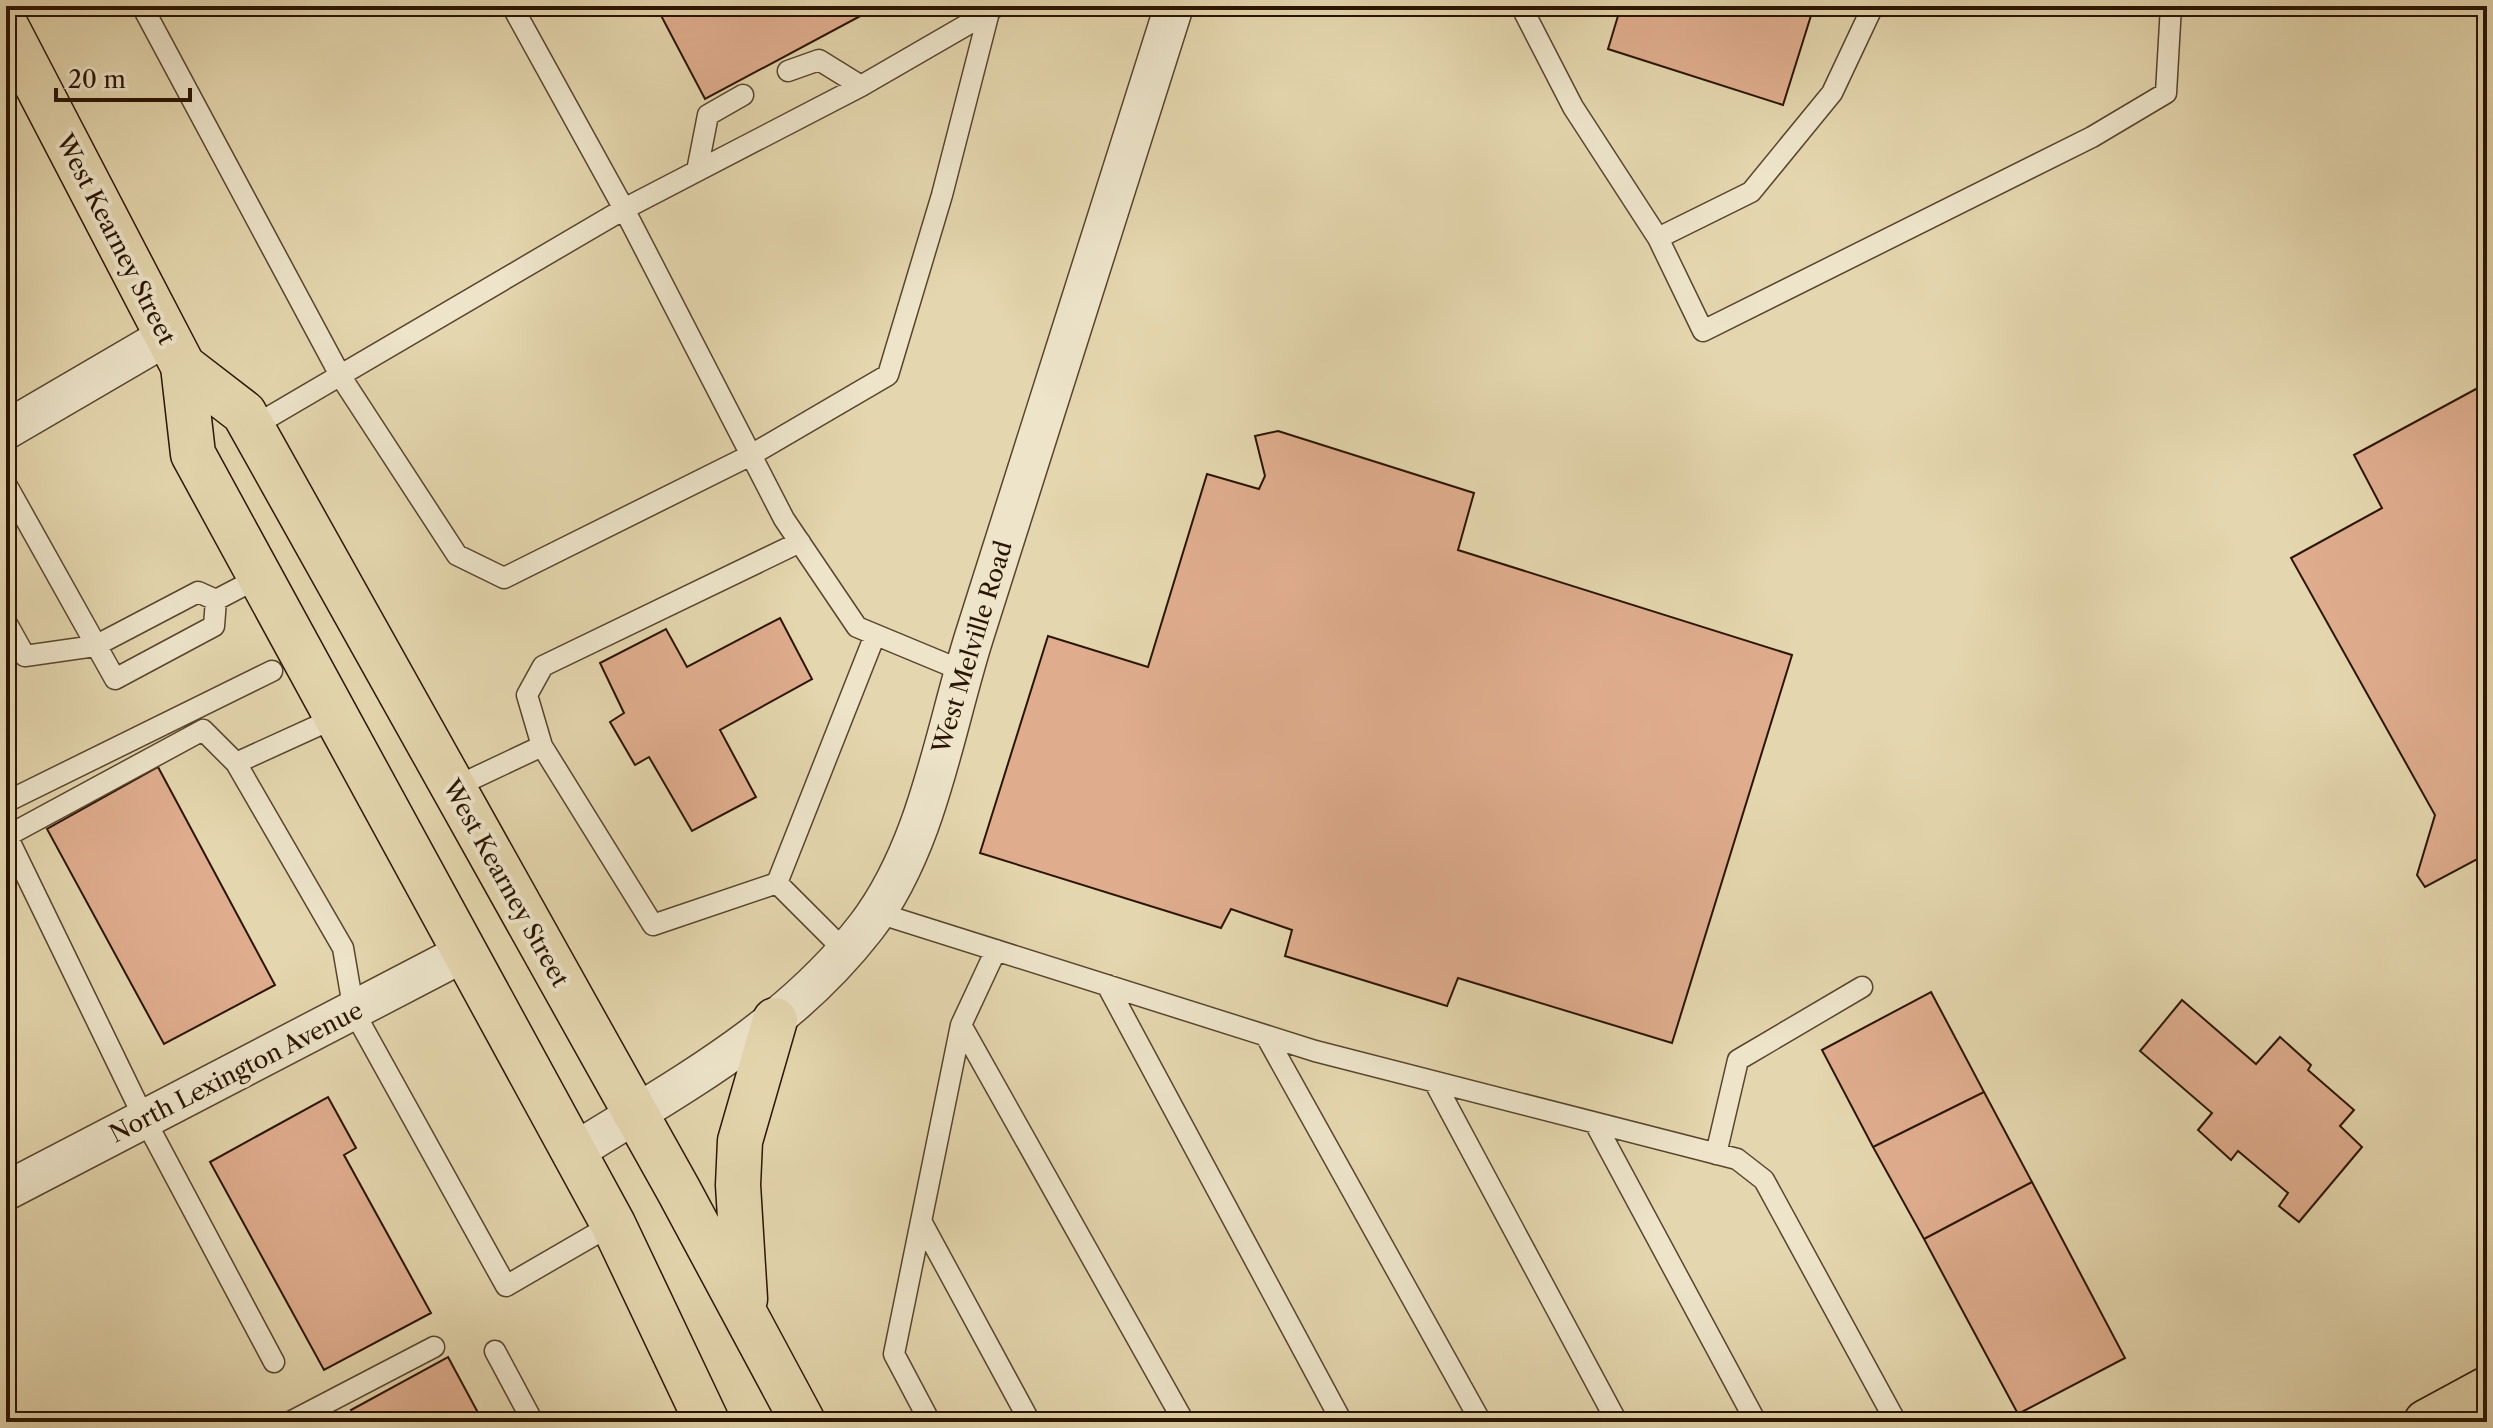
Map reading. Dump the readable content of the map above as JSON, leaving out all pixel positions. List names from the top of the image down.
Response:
{
  "streets": {
    "main road": ["West Kearney Street"],
    "street": ["West Melville Road", "North Lexington Avenue"]
  },
  "crossings": [
    ["West Kearney Street", "West Melville Road"],
    ["West Kearney Street", "North Lexington Avenue"]
  ],
  "scale_bar": "20 m"
}
